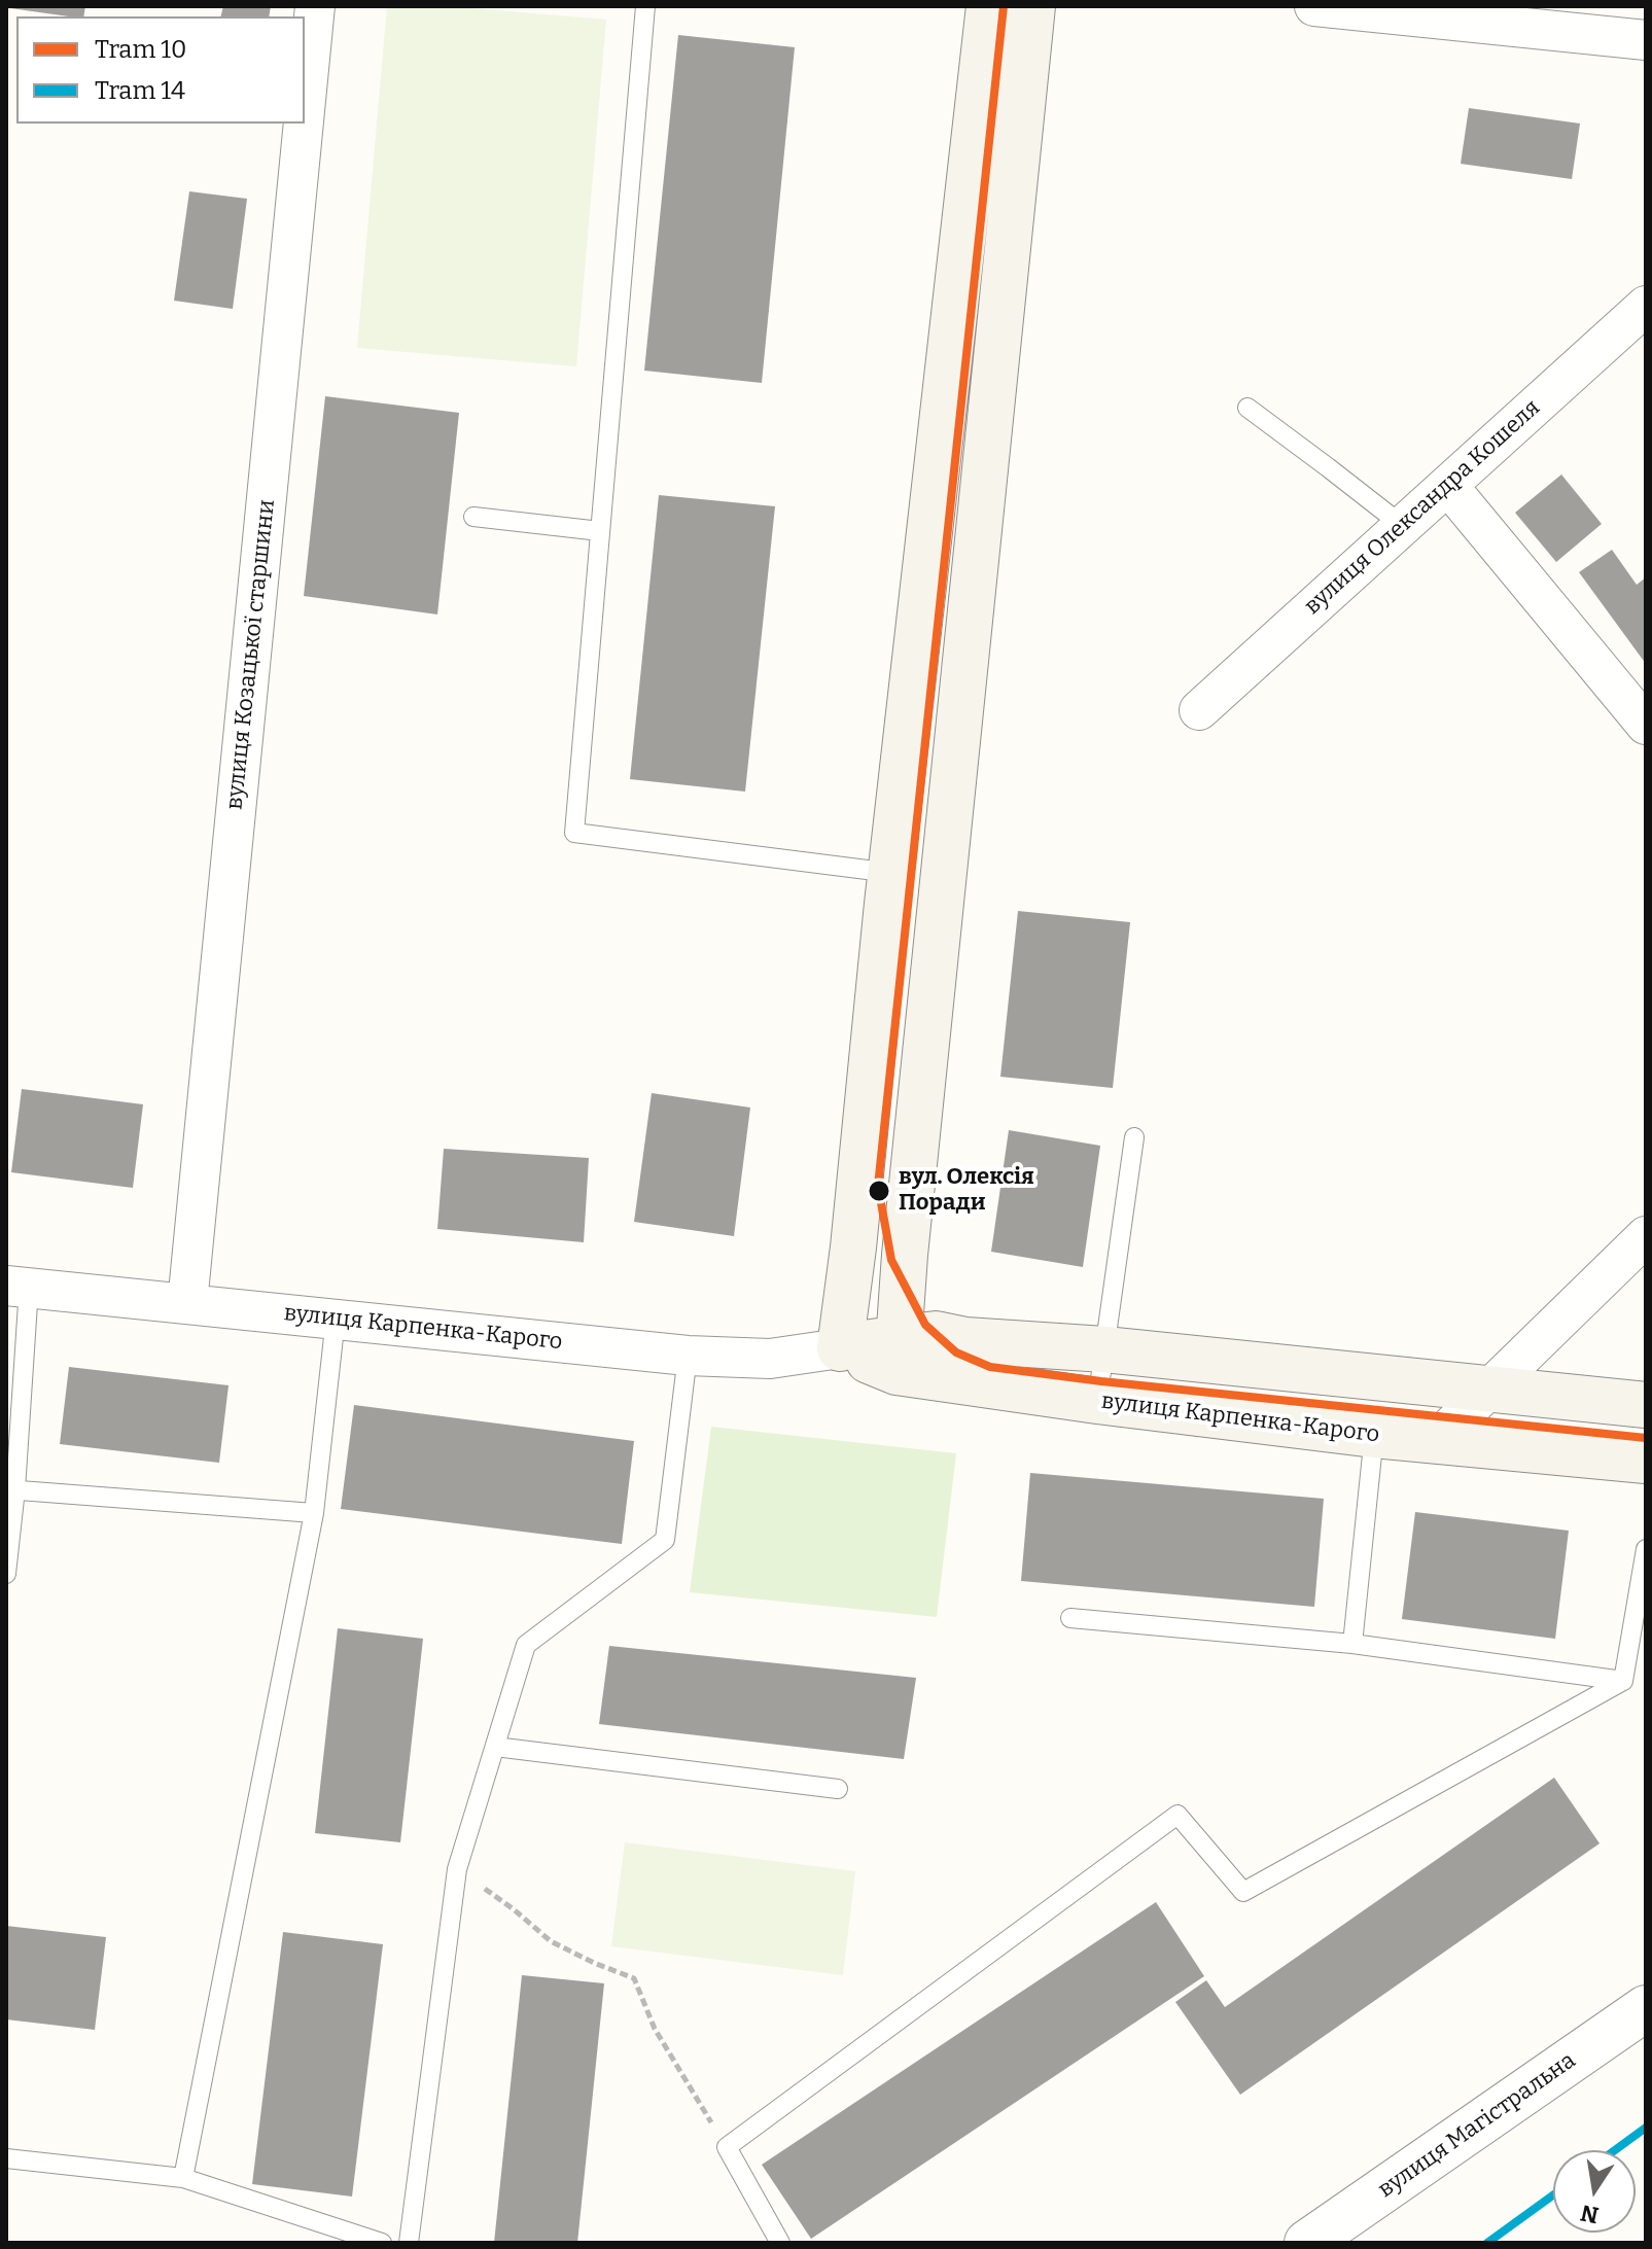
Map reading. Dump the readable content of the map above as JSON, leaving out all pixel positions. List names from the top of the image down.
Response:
{
  "streets": {
    "main road": ["вулиця Карпенка-Карого"],
    "street": ["вулиця Олександра Кошеля", "вулиця Козацької старшини", "вулиця Магістральна"]
  },
  "crossings": [
    ["вулиця Козацької старшини", "вулиця Карпенка-Карого"]
  ],
  "places": ["вул. Олексія Поради"],
  "lines": ["tram line 10", "tram line 14"],
  "legend": ["Tram 10", "Tram 14"],
  "north": "bottom"
}
